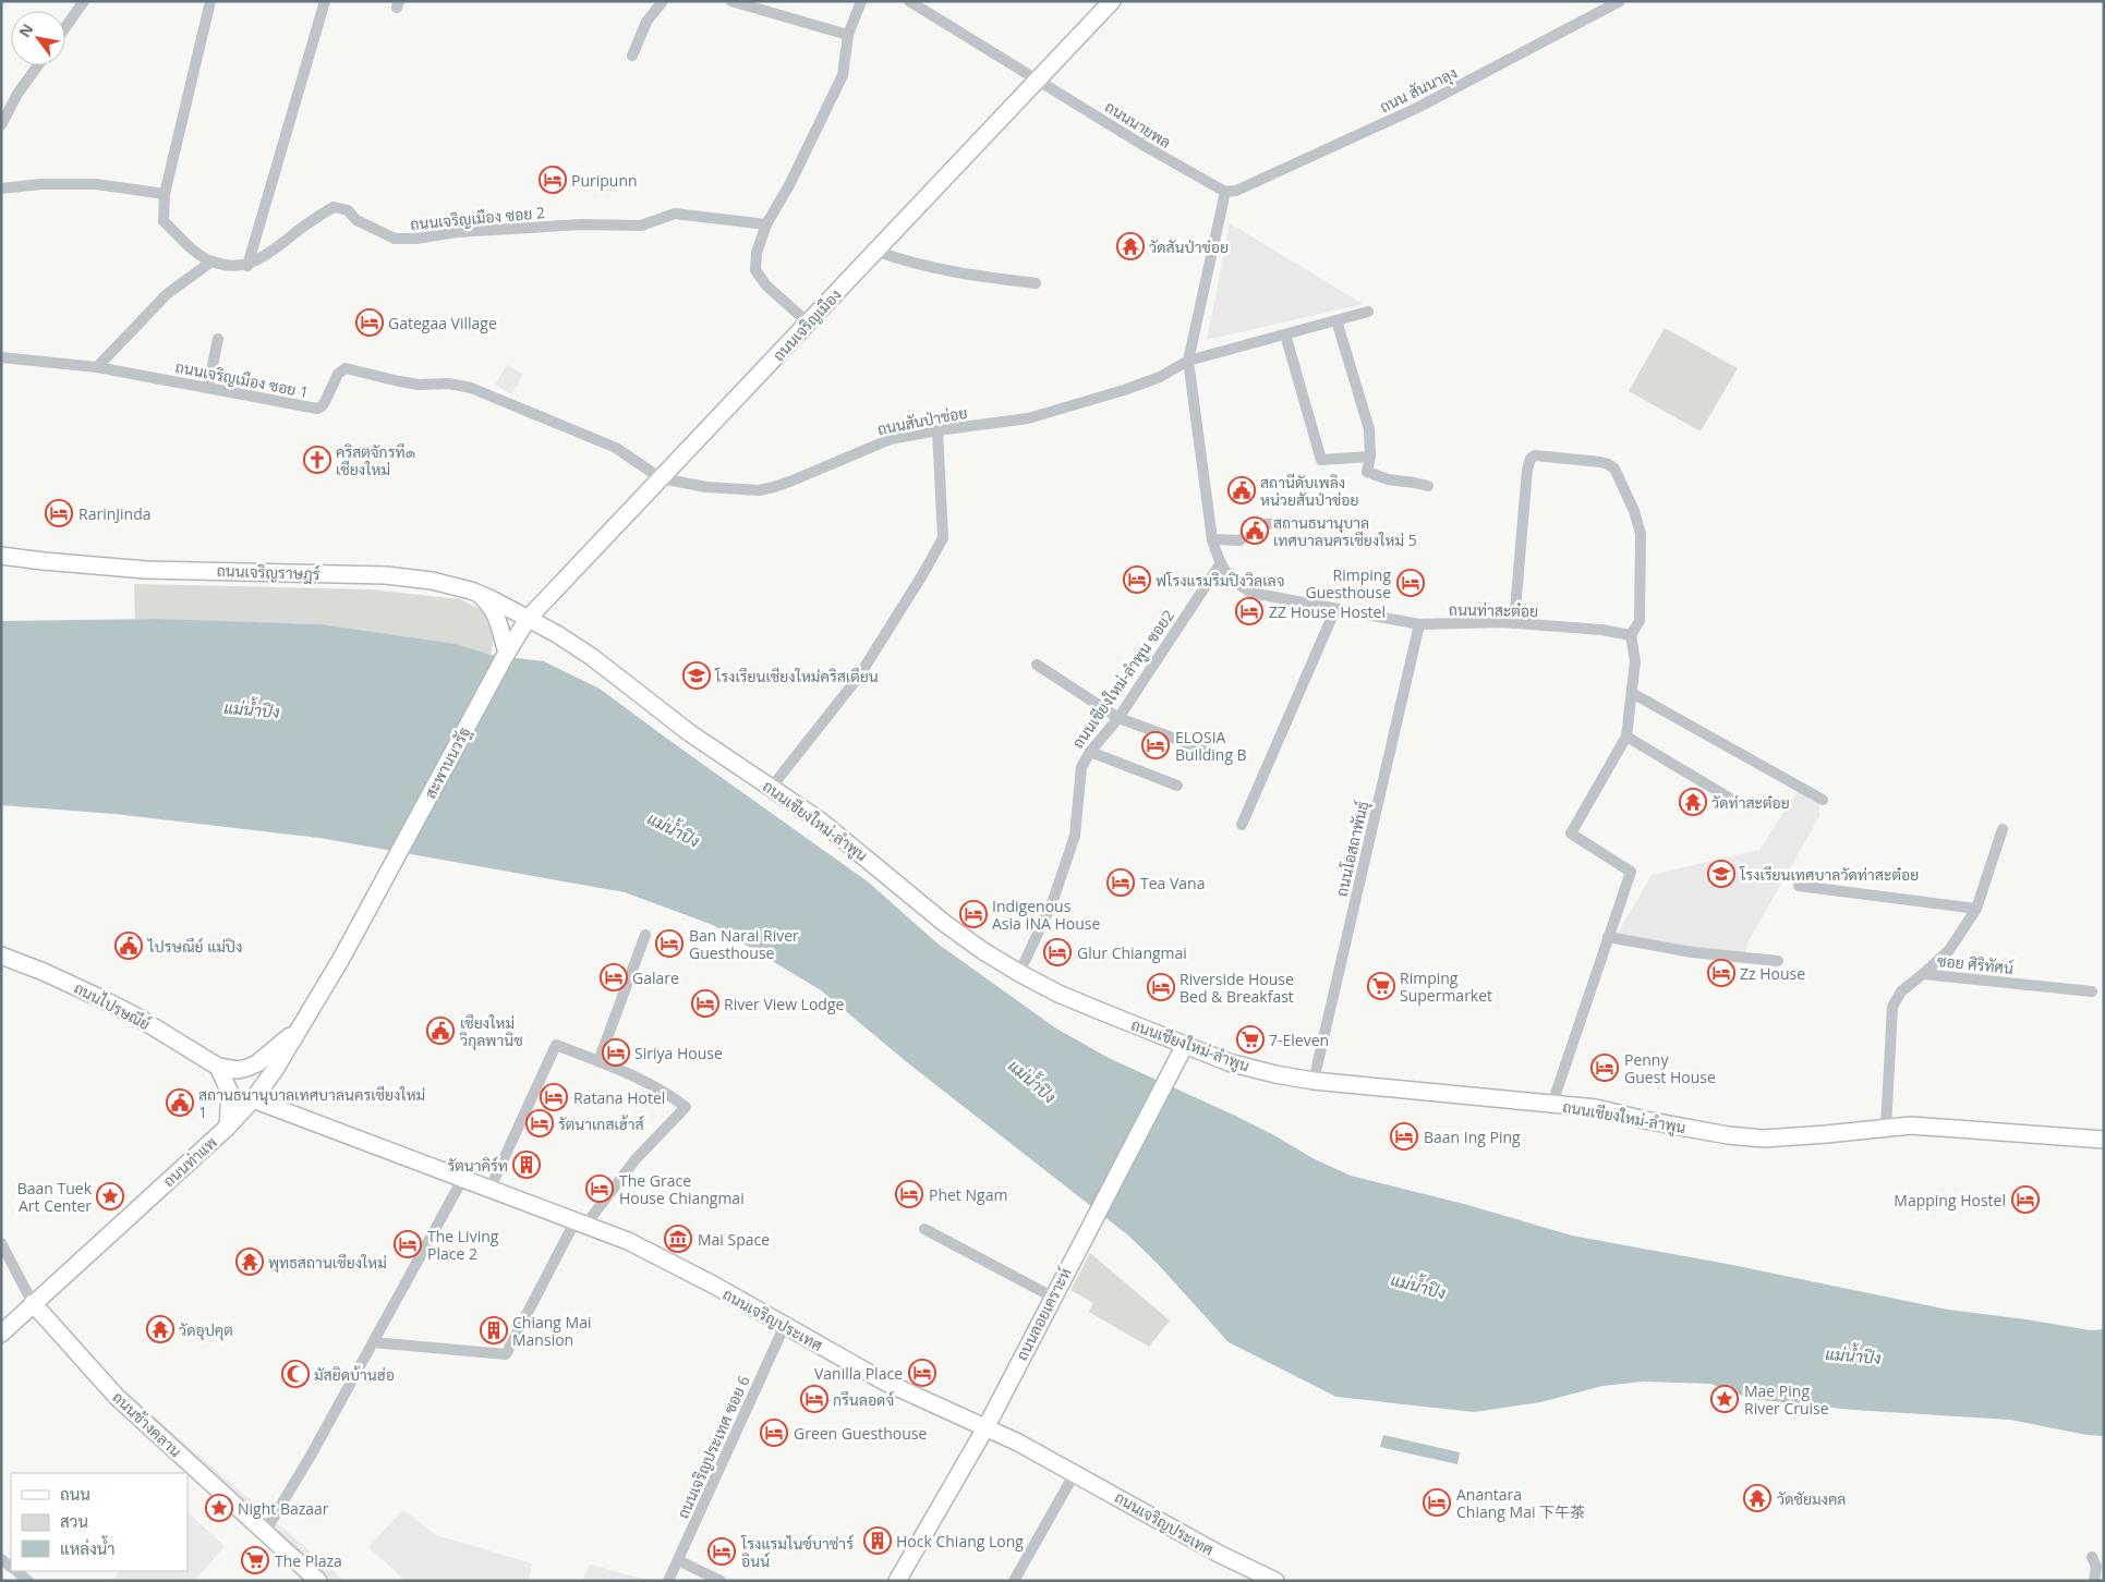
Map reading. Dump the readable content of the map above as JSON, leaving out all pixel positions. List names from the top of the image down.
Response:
{
  "streets": {
    "main road": [
      "ถนนเจริญเมือง",
      "ถนนเจริญราษฎร์",
      "สะพานนวรัฐ",
      "ถนนเชียงใหม่-ลำพูน",
      "ถนนไปรษณีย์",
      "ถนนท่าแพ",
      "ถนนลอยเคราะห์",
      "ถนนเจริญประเทศ",
      "ถนนช้างคลาน"
    ],
    "street": [
      "ถนน สันนาลุง",
      "ถนนนายพล",
      "ถนนเจริญเมือง ซอย 2",
      "ถนนเจริญเมือง ซอย 1",
      "ถนนสันป่าข่อย",
      "ถนนท่าสะต๋อย",
      "ถนนเชียงใหม่-ลำพูน ซอย2",
      "ถนนโอสถาพันธุ์",
      "ซอย ศิริทัศน์",
      "ถนนเจริญประเทศ ซอย 6"
    ]
  },
  "crossings": [
    ["ถนน สันนาลุง", "ถนนนายพล"],
    ["ถนน สันนาลุง", "ถนนท่าสะต๋อย"],
    ["ถนนนายพล", "ถนนเจริญเมือง"],
    ["ถนนนายพล", "ถนนท่าสะต๋อย"],
    ["ถนนเจริญเมือง", "ถนนเจริญเมือง ซอย 1"],
    ["ถนนเจริญเมือง", "ถนนสันป่าข่อย"],
    ["ถนนเจริญเมือง", "ถนนเจริญราษฎร์"],
    ["ถนนเจริญเมือง", "สะพานนวรัฐ"],
    ["ถนนเจริญเมือง", "ถนนเชียงใหม่-ลำพูน"],
    ["ถนนเจริญเมือง ซอย 1", "ถนนสันป่าข่อย"],
    ["ถนนสันป่าข่อย", "ถนนท่าสะต๋อย"],
    ["ถนนเจริญราษฎร์", "ถนนเชียงใหม่-ลำพูน"],
    ["ถนนท่าสะต๋อย", "ถนนเชียงใหม่-ลำพูน ซอย2"],
    ["ถนนท่าสะต๋อย", "ถนนโอสถาพันธุ์"],
    ["ถนนเชียงใหม่-ลำพูน ซอย2", "ถนนเชียงใหม่-ลำพูน"],
    ["สะพานนวรัฐ", "ถนนท่าแพ"],
    ["ถนนเชียงใหม่-ลำพูน", "ถนนโอสถาพันธุ์"],
    ["ถนนเชียงใหม่-ลำพูน", "ซอย ศิริทัศน์"],
    ["ถนนเชียงใหม่-ลำพูน", "ถนนลอยเคราะห์"],
    ["ถนนไปรษณีย์", "ถนนท่าแพ"],
    ["ถนนท่าแพ", "ถนนเจริญประเทศ"],
    ["ถนนท่าแพ", "ถนนช้างคลาน"],
    ["ถนนลอยเคราะห์", "ถนนเจริญประเทศ"],
    ["ถนนเจริญประเทศ", "ถนนเจริญประเทศ ซอย 6"]
  ],
  "water": ["แม่น้ำปิง"],
  "places": {
    "hotel": [
      "Puripunn",
      "Gategaa Village",
      "RarinJinda",
      "ฟโรงแรมริมปิงวิลเลจ",
      "Rimping Guesthouse",
      "ZZ House Hostel",
      "ELOSIA Building B",
      "Tea Vana",
      "Indigenous Asia INA House",
      "Ban Narai River Guesthouse",
      "Glur Chiangmai",
      "Zz House",
      "Galare",
      "Riverside House Bed & Breakfast",
      "River View Lodge",
      "Siriya House",
      "Penny Guest House",
      "Ratana Hotel",
      "รัตนาเกสเฮ้าส์",
      "Baan Ing Ping",
      "The Grace House Chiangmai",
      "Phet Ngam",
      "Mapping Hostel",
      "The Living Place 2",
      "Vanilla Place",
      "กรีนลอดจ์",
      "Green Guesthouse",
      "Anantara Chiang Mai 下午茶",
      "โรงแรมไนซ์บาซ่าร์ อินน์"
    ],
    "temple": [
      "วัดสันป่าข่อย",
      "วัดท่าสะต๋อย",
      "พุทธสถานเชียงใหม่",
      "วัดอุปคุต",
      "วัดชัยมงคล"
    ],
    "church": ["คริสตจักรที๑ เชียงใหม่"],
    "public building": [
      "สถานีดับเพลิง หน่วยสันป่าข่อย",
      "สถานธนานุบาล เทศบาลนครเชียงใหม่ 5",
      "ไปรษณีย์ แม่ปิง",
      "เชียงใหม่ วิกุลพานิช",
      "สถานธนานุบาลเทศบาลนครเชียงใหม่ 1"
    ],
    "school or university": ["โรงเรียนเชียงใหม่คริสเตียน", "โรงเรียนเทศบาลวัดท่าสะต๋อย"],
    "supermarket": ["Rimping Supermarket", "7-Eleven", "The Plaza"],
    "building": ["รัตนาคิร์ท", "Chiang Mai Mansion", "Hock Chiang Long"],
    "place": ["Baan Tuek Art Center", "Mae Ping River Cruise", "Night Bazaar"],
    "museum": ["Mai Space"],
    "mosque": ["มัสยิดบ้านฮ่อ"]
  },
  "legend": ["ถนน", "สวน", "แหล่งน้ำ"],
  "north": "top left"
}
